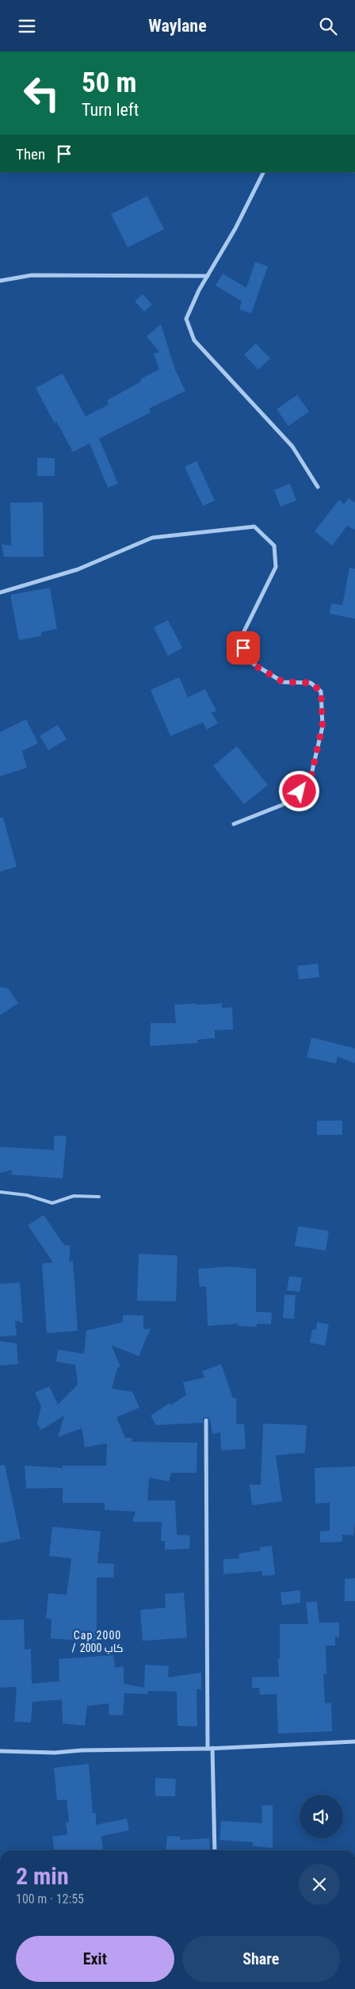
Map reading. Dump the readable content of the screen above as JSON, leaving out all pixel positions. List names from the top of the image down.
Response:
{
  "districts": ["Cap 2000 / كاب 2000"],
  "page": {
    "header": "Waylane",
    "turn": ["50 m", "Turn left"],
    "then": "Then",
    "heading": ["2 min", "100 m · 12:55"],
    "buttons": ["Exit", "Share"]
  }
}
